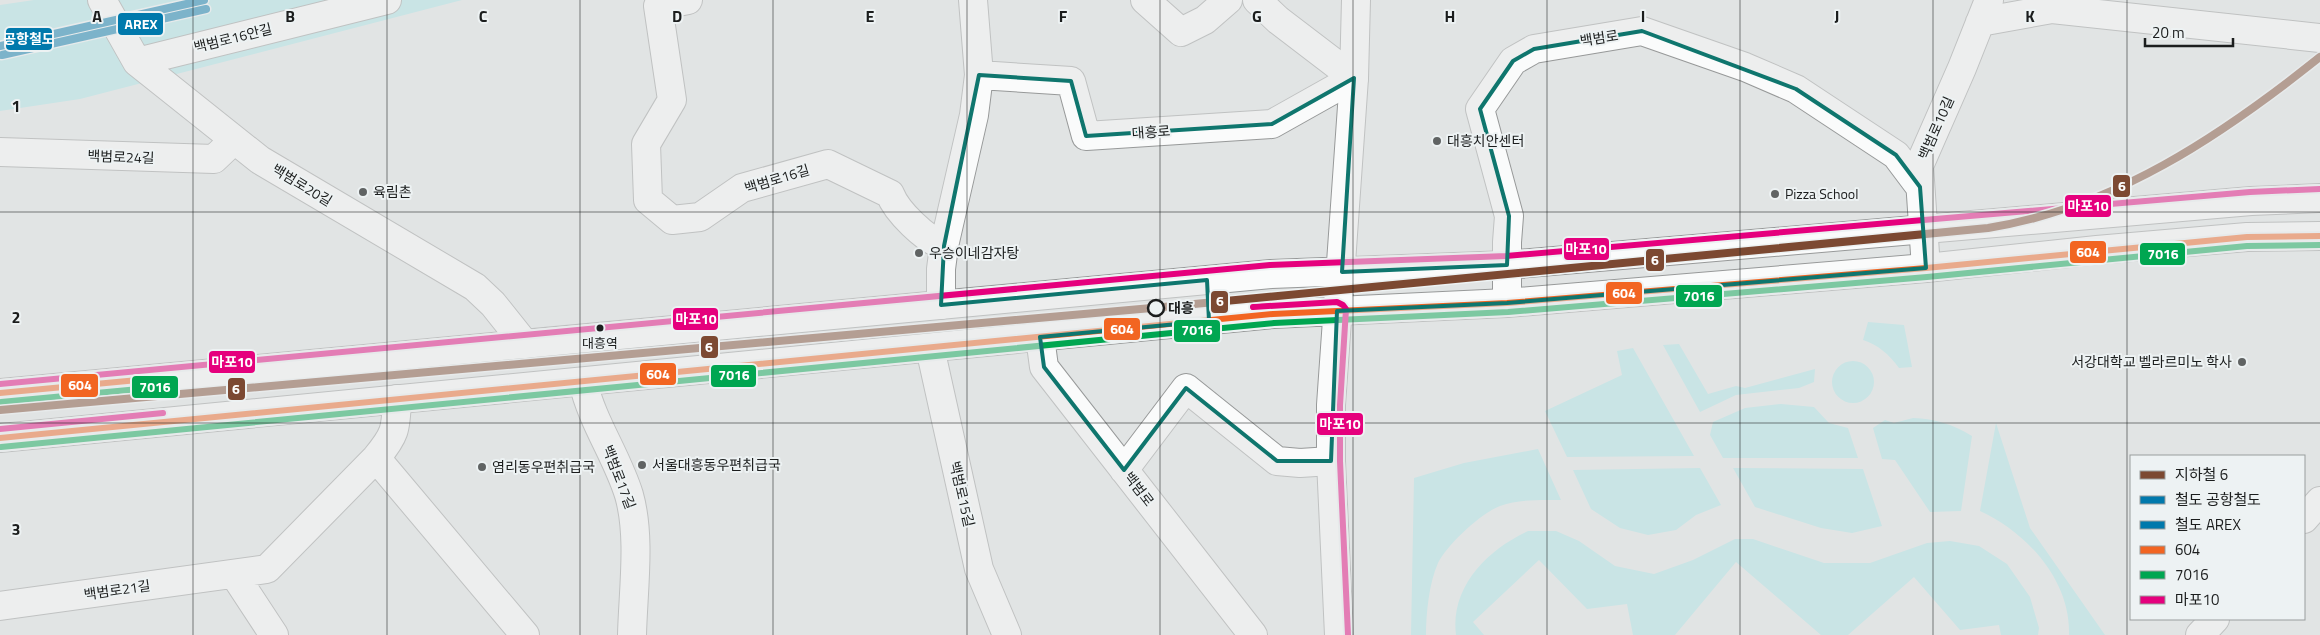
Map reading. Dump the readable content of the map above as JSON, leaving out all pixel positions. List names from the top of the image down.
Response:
{
  "streets": {
    "street": [
      "백범로16안길",
      "백범로",
      "백범로10길",
      "대흥로",
      "백범로24길",
      "백범로16길",
      "백범로20길",
      "백범로17길",
      "백범로15길",
      "백범로21길"
    ]
  },
  "crossings": [
    ["백범로16안길", "백범로20길"],
    ["백범로", "백범로10길"],
    ["백범로24길", "백범로20길"]
  ],
  "places": [
    "대흥치안센터",
    "육림촌",
    "Pizza School",
    "우승이네감자탕",
    "대흥",
    "대흥역",
    "서강대학교 벨라르미노 학사",
    "서울대흥동우편취급국",
    "염리동우편취급국"
  ],
  "lines": [
    "rail line 공항철도",
    "rail line AREX",
    "metro line 6",
    "transit line 마포10",
    "transit line 604",
    "transit line 7016"
  ],
  "legend": [
    "지하철 6",
    "철도 공항철도",
    "철도 AREX",
    "604",
    "7016",
    "마포10"
  ],
  "scale_bar": "20 m",
  "grid": {
    "columns": [
      "A",
      "B",
      "C",
      "D",
      "E",
      "F",
      "G",
      "H",
      "I",
      "J",
      "K"
    ],
    "rows": ["1", "2", "3"]
  }
}
